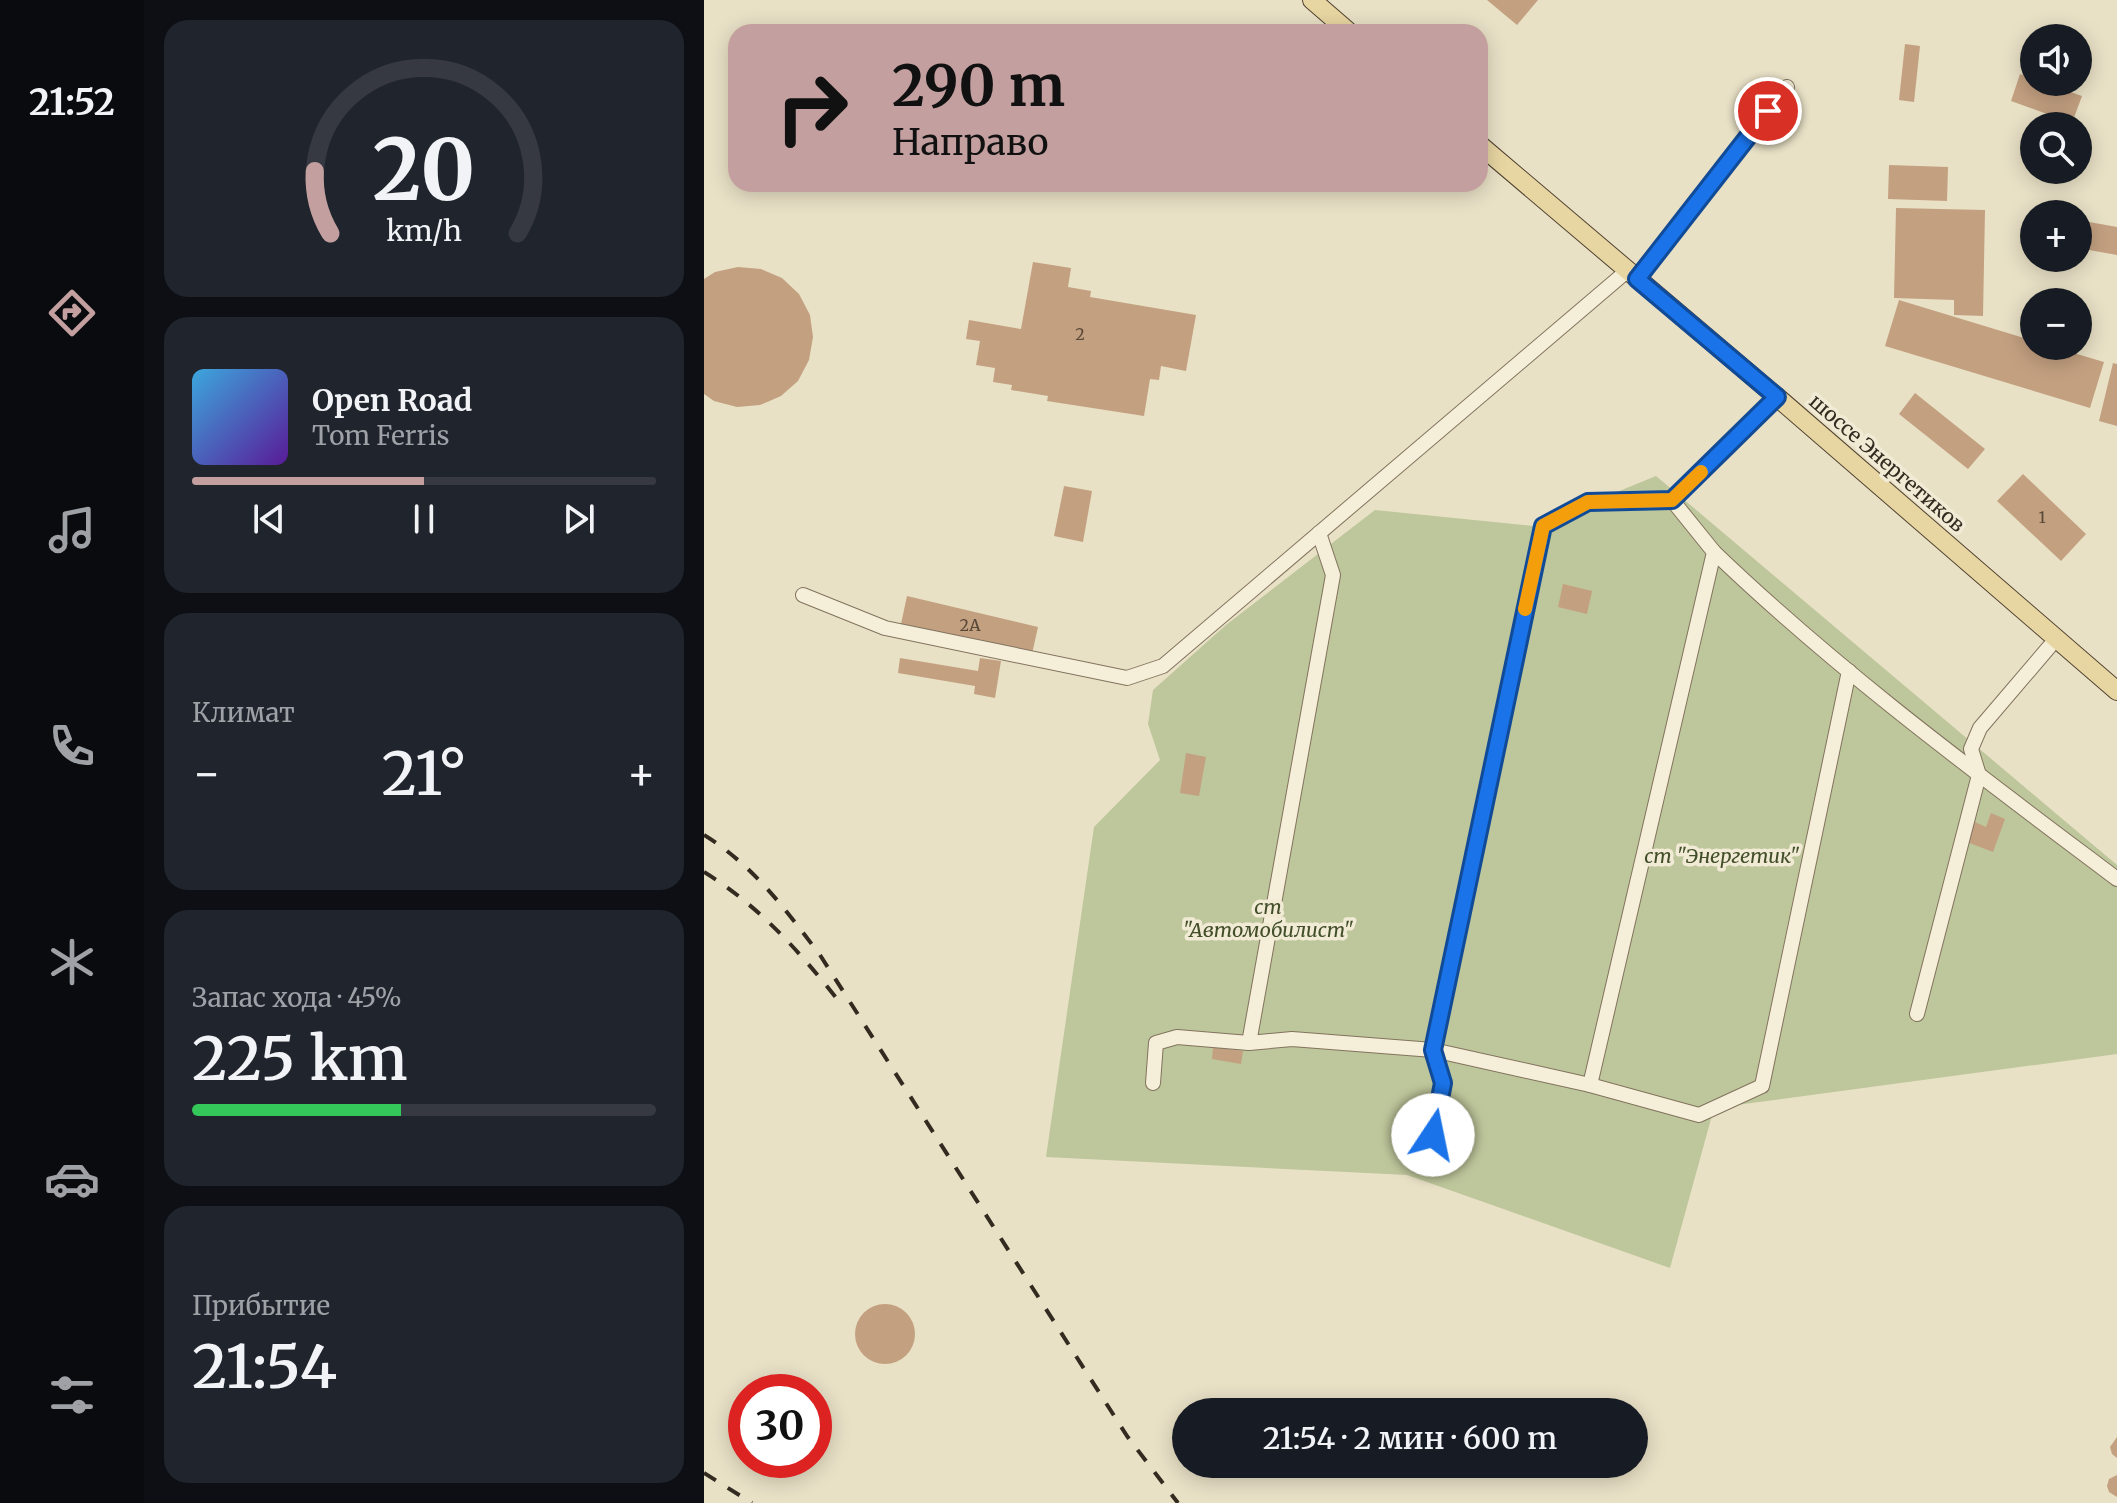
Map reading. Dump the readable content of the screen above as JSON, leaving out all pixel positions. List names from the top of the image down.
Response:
{
  "streets": {
    "main road": ["шоссе Энергетиков"]
  },
  "parks": ["ст \"Энергетик\"", "ст \"Автомобилист\""],
  "house_numbers": ["2", "1", "2А"],
  "page": {
    "tabs": "21:52",
    "map_buttons": ["+", "−"],
    "turn": ["290 m", "Направо"],
    "song": ["Open Road", "Tom Ferris"],
    "tile": [
      "Климат",
      ["Запас хода · 45%", "225 km"],
      ["Прибытие", "21:54"]
    ],
    "heat": ["−", "21°", "+"],
    "limit": "30",
    "trip": "21:54 · 2 мин · 600 m",
    "gauge": ["20", "km/h"]
  }
}
